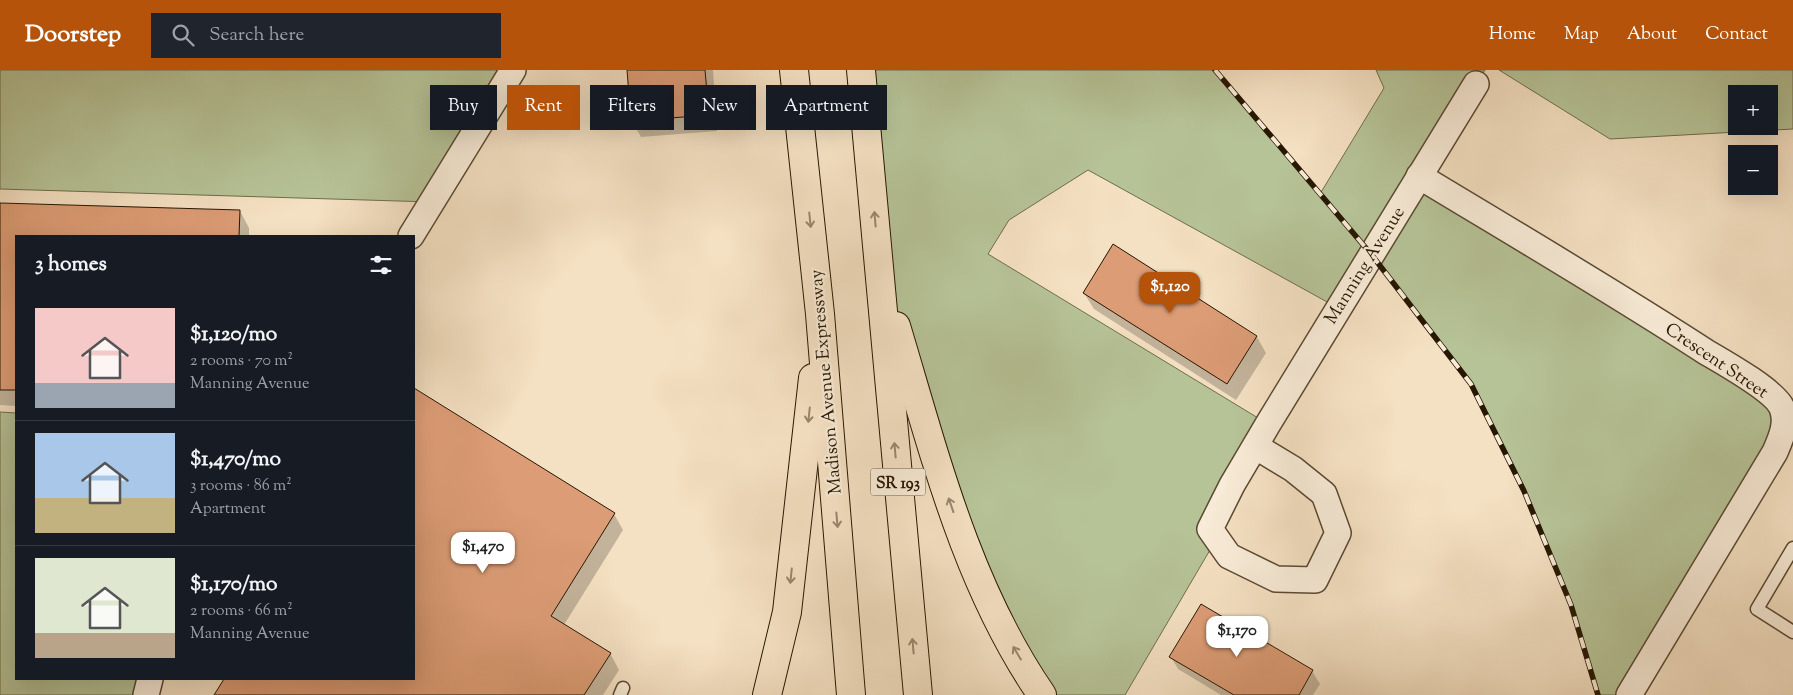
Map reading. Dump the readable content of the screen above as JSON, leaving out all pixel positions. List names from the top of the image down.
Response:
{
  "streets": {
    "highway": ["Madison Avenue Expressway", "SR 193"],
    "street": ["Manning Avenue", "Crescent Street"]
  },
  "crossings": [
    ["Manning Avenue", "Crescent Street"]
  ],
  "page": {
    "header": "Doorstep",
    "search": "Search here",
    "nav": [
      "Home",
      "Map",
      "About",
      "Contact"
    ],
    "map_buttons": ["+", "−"],
    "chip": [
      "Buy",
      "Rent",
      "Filters",
      "New",
      "Apartment"
    ],
    "heading": "3 homes",
    "price": ["$1,120", "$1,470", "$1,170"],
    "list": [
      {
        "name": "$1,120/mo",
        "note": "2 rooms · 70 m² · Manning Avenue"
      },
      {
        "name": "$1,470/mo",
        "note": "3 rooms · 86 m² · Apartment"
      },
      {
        "name": "$1,170/mo",
        "note": "2 rooms · 66 m² · Manning Avenue"
      }
    ]
  }
}
